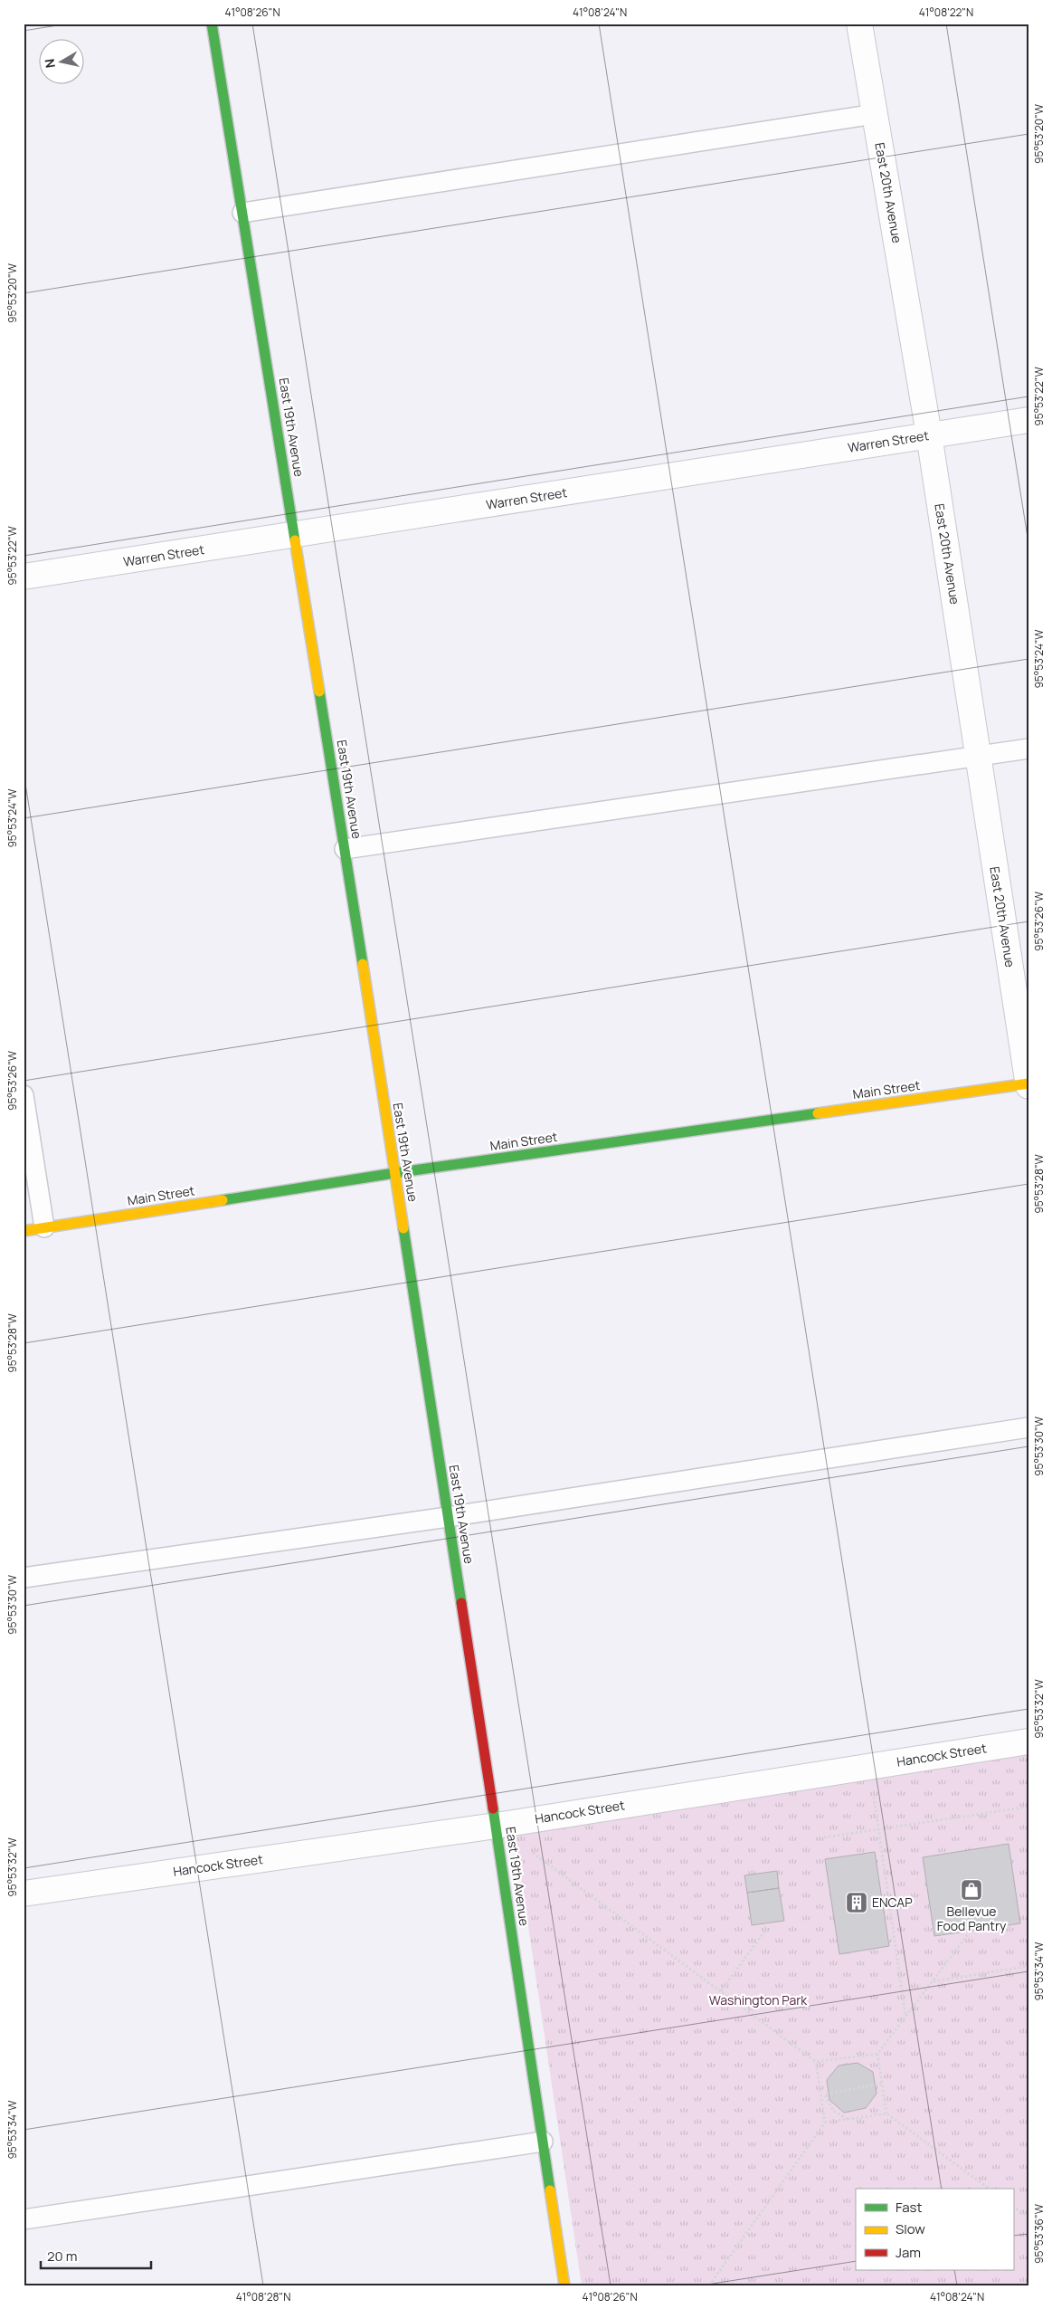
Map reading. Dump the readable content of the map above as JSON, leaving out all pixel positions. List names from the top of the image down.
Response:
{
  "streets": {
    "street": [
      "East 20th Avenue",
      "East 19th Avenue",
      "Warren Street",
      "Main Street",
      "Hancock Street"
    ]
  },
  "crossings": [
    ["East 20th Avenue", "Warren Street"],
    ["East 20th Avenue", "Main Street"],
    ["East 19th Avenue", "Warren Street"],
    ["East 19th Avenue", "Main Street"],
    ["East 19th Avenue", "Hancock Street"]
  ],
  "parks": ["Washington Park"],
  "places": {
    "shop": ["Bellevue Food Pantry"],
    "building": ["ENCAP"]
  },
  "legend": ["Fast", "Slow", "Jam"],
  "scale_bar": "20 m",
  "north": "left",
  "coordinates": [
    "41°08'26\"N",
    "41°08'24\"N",
    "41°08'22\"N",
    "95°53'20\"W",
    "95°53'22\"W",
    "95°53'24\"W",
    "95°53'26\"W",
    "95°53'28\"W",
    "95°53'30\"W",
    "95°53'32\"W",
    "95°53'34\"W",
    "95°53'36\"W",
    "41°08'28\"N"
  ]
}
